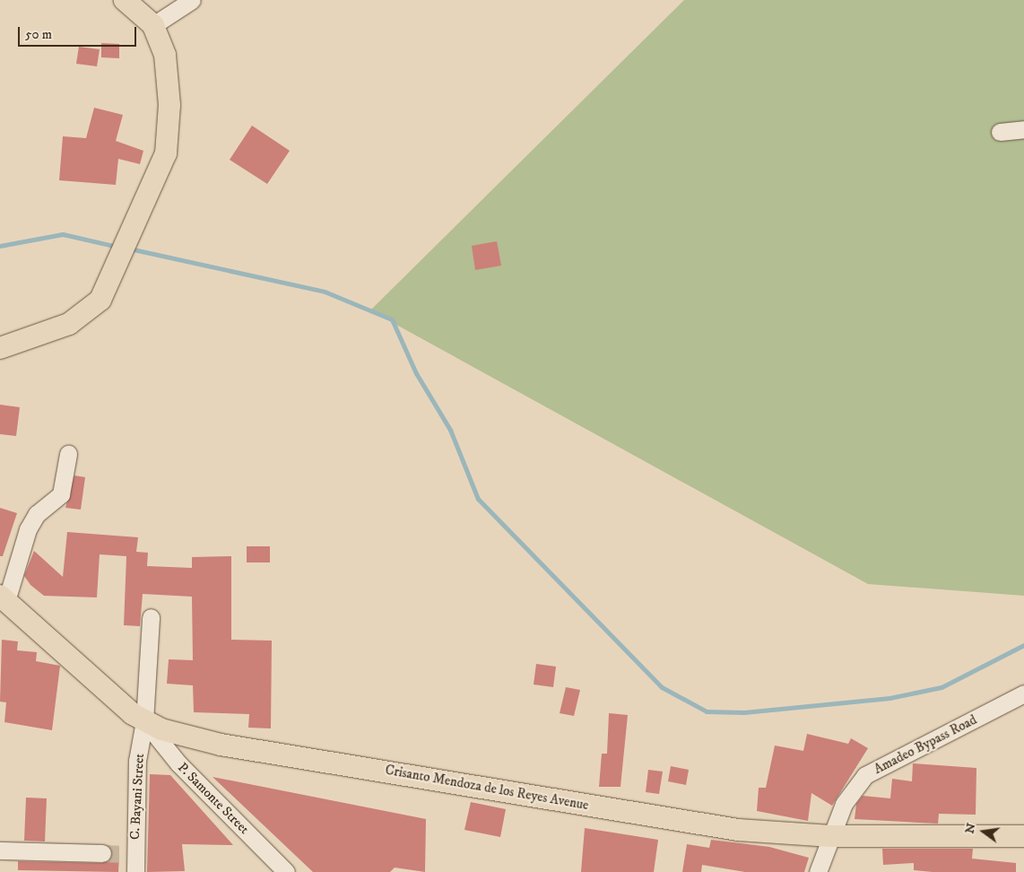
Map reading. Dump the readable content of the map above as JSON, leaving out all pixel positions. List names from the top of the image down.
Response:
{
  "streets": {
    "main road": ["Crisanto Mendoza de los Reyes Avenue"],
    "street": ["Amadeo Bypass Road", "C. Bayani Street", "P. Samonte Street"]
  },
  "crossings": [
    ["Amadeo Bypass Road", "Crisanto Mendoza de los Reyes Avenue"],
    ["Crisanto Mendoza de los Reyes Avenue", "C. Bayani Street"],
    ["Crisanto Mendoza de los Reyes Avenue", "P. Samonte Street"],
    ["C. Bayani Street", "P. Samonte Street"]
  ],
  "scale_bar": "50 m",
  "north": "left"
}
